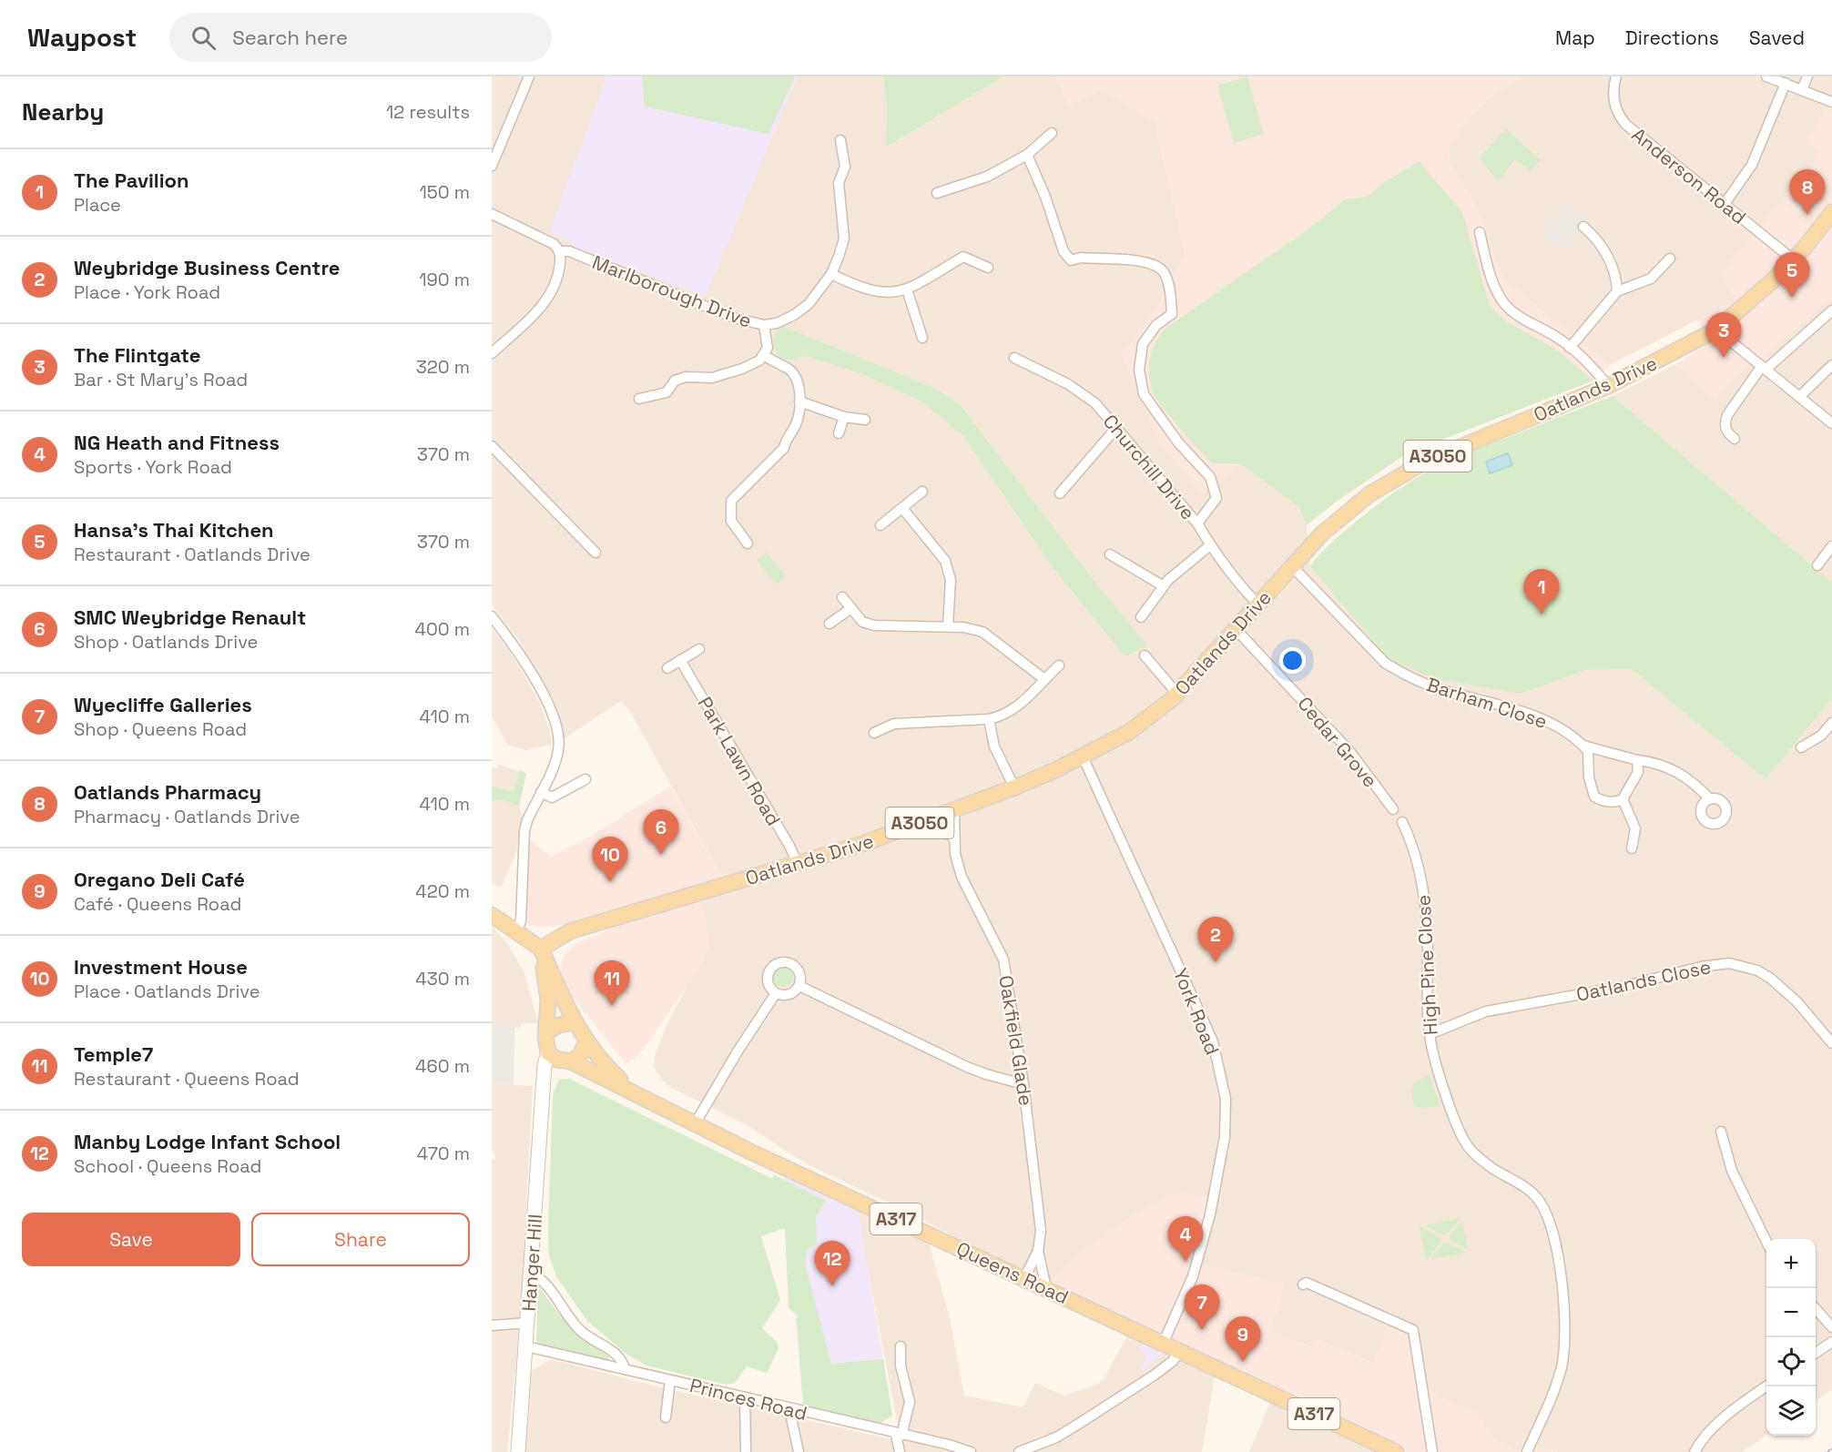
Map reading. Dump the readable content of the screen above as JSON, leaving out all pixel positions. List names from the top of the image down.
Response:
{
  "streets": {
    "main road": [
      "Oatlands Drive",
      "A3050",
      "A317",
      "Hanger Hill",
      "Queens Road"
    ],
    "street": [
      "Anderson Road",
      "Marlborough Drive",
      "Churchill Drive",
      "Barham Close",
      "Cedar Grove",
      "Park Lawn Road",
      "High Pine Close",
      "Oatlands Close",
      "York Road",
      "Oakfield Glade",
      "Princes Road"
    ]
  },
  "crossings": [
    ["Anderson Road", "Oatlands Drive"],
    ["Oatlands Drive", "Churchill Drive"],
    ["Oatlands Drive", "Barham Close"],
    ["Oatlands Drive", "Cedar Grove"],
    ["Oatlands Drive", "Park Lawn Road"],
    ["Oatlands Drive", "York Road"],
    ["Oatlands Drive", "Oakfield Glade"],
    ["Oatlands Drive", "Queens Road"],
    ["High Pine Close", "Oatlands Close"],
    ["York Road", "Queens Road"],
    ["Oakfield Glade", "Queens Road"],
    ["Hanger Hill", "Queens Road"],
    ["Hanger Hill", "Princes Road"]
  ],
  "page": {
    "header": "Waypost",
    "search": "Search here",
    "nav": ["Map", "Directions", "Saved"],
    "heading": ["Nearby", "12 results"],
    "list": [
      {
        "mark": "1",
        "name": "The Pavilion",
        "note": "Place",
        "value": "150 m"
      },
      {
        "mark": "2",
        "name": "Weybridge Business Centre",
        "note": "Place · York Road",
        "value": "190 m"
      },
      {
        "mark": "3",
        "name": "The Flintgate",
        "note": "Bar · St Mary's Road",
        "value": "320 m"
      },
      {
        "mark": "4",
        "name": "NG Heath and Fitness",
        "note": "Sports · York Road",
        "value": "370 m"
      },
      {
        "mark": "5",
        "name": "Hansa's Thai Kitchen",
        "note": "Restaurant · Oatlands Drive",
        "value": "370 m"
      },
      {
        "mark": "6",
        "name": "SMC Weybridge Renault",
        "note": "Shop · Oatlands Drive",
        "value": "400 m"
      },
      {
        "mark": "7",
        "name": "Wyecliffe Galleries",
        "note": "Shop · Queens Road",
        "value": "410 m"
      },
      {
        "mark": "8",
        "name": "Oatlands Pharmacy",
        "note": "Pharmacy · Oatlands Drive",
        "value": "410 m"
      },
      {
        "mark": "9",
        "name": "Oregano Deli Café",
        "note": "Café · Queens Road",
        "value": "420 m"
      },
      {
        "mark": "10",
        "name": "Investment House",
        "note": "Place · Oatlands Drive",
        "value": "430 m"
      },
      {
        "mark": "11",
        "name": "Temple7",
        "note": "Restaurant · Queens Road",
        "value": "460 m"
      },
      {
        "mark": "12",
        "name": "Manby Lodge Infant School",
        "note": "School · Queens Road",
        "value": "470 m"
      }
    ],
    "pins": [
      "8",
      "5",
      "3",
      "1",
      "6",
      "10",
      "2",
      "11",
      "4",
      "12",
      "7",
      "9"
    ],
    "buttons": ["Save", "Share"],
    "map_buttons": ["+", "−"]
  }
}
